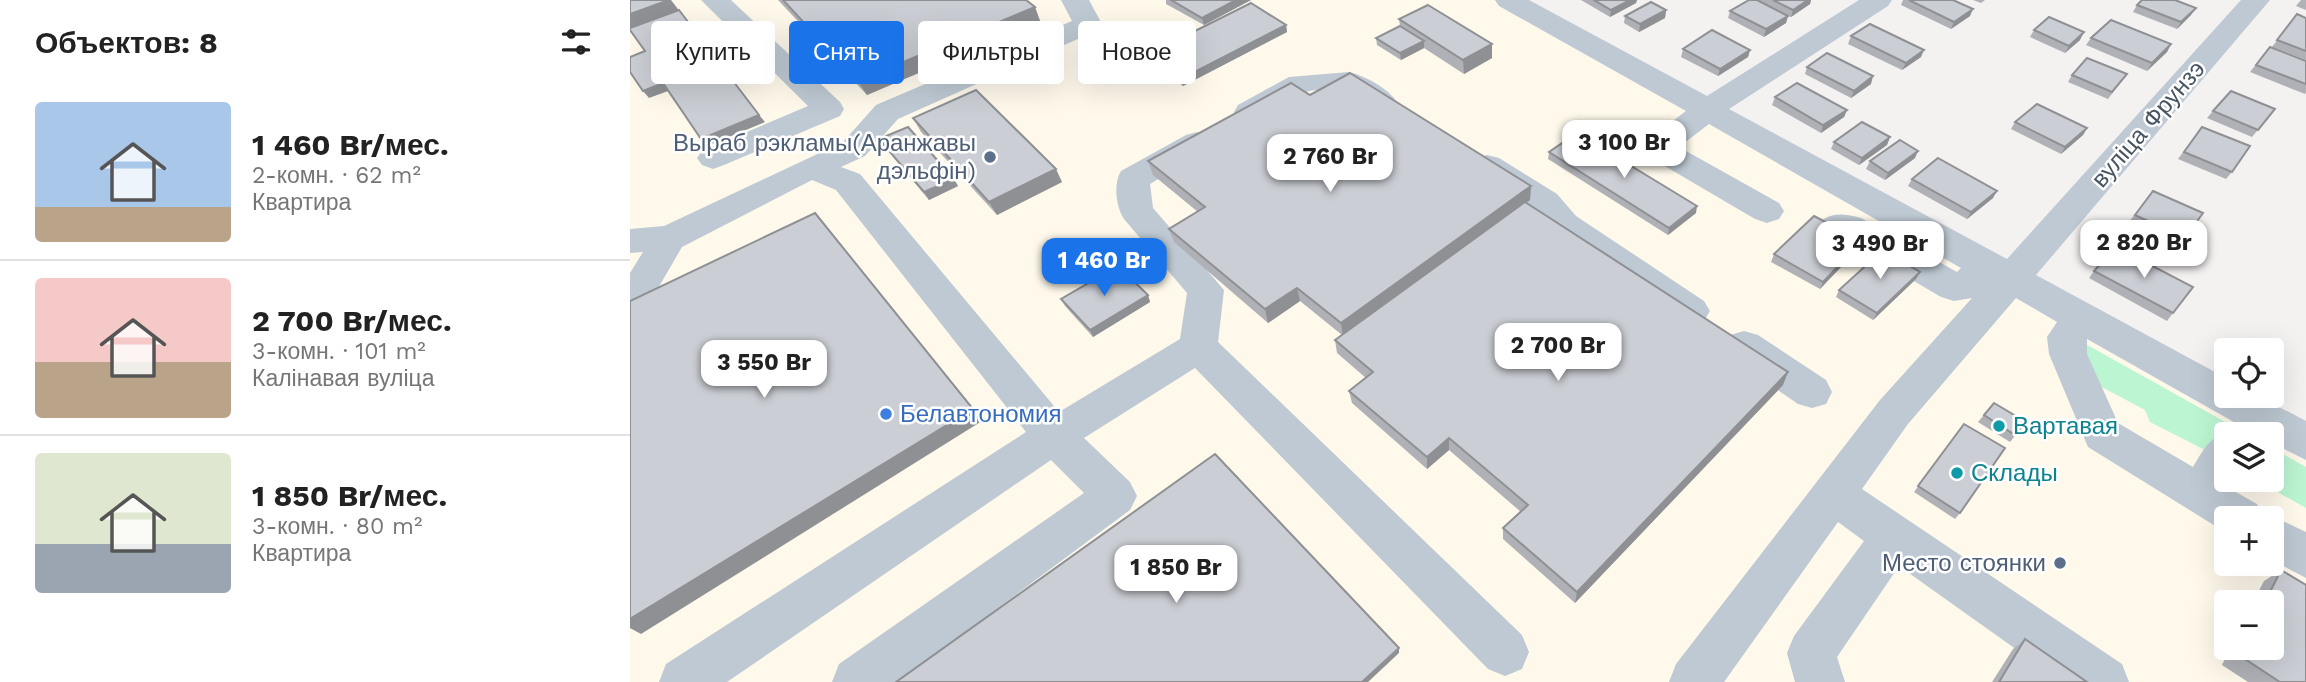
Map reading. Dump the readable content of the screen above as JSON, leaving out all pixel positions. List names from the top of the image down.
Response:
{
  "streets": {
    "street": ["вуліца Фрунзэ"]
  },
  "places": [
    "Выраб рэкламы(Аранжавы дэльфін)",
    "Белавтономия",
    "Вартавая",
    "Склады",
    "Место стоянки"
  ],
  "page": {
    "heading": "Объектов: 8",
    "chip": [
      "Купить",
      "Снять",
      "Фильтры",
      "Новое"
    ],
    "list": [
      {
        "name": "1 460 Br/мес.",
        "note": "2-комн. · 62 m² · Квартира"
      },
      {
        "name": "2 700 Br/мес.",
        "note": "3-комн. · 101 m² · Калінавая вуліца"
      },
      {
        "name": "1 850 Br/мес.",
        "note": "3-комн. · 80 m² · Квартира"
      }
    ],
    "price": [
      "3 100 Br",
      "2 760 Br",
      "2 820 Br",
      "3 490 Br",
      "1 460 Br",
      "2 700 Br",
      "3 550 Br",
      "1 850 Br"
    ],
    "map_buttons": ["+", "−"]
  }
}
